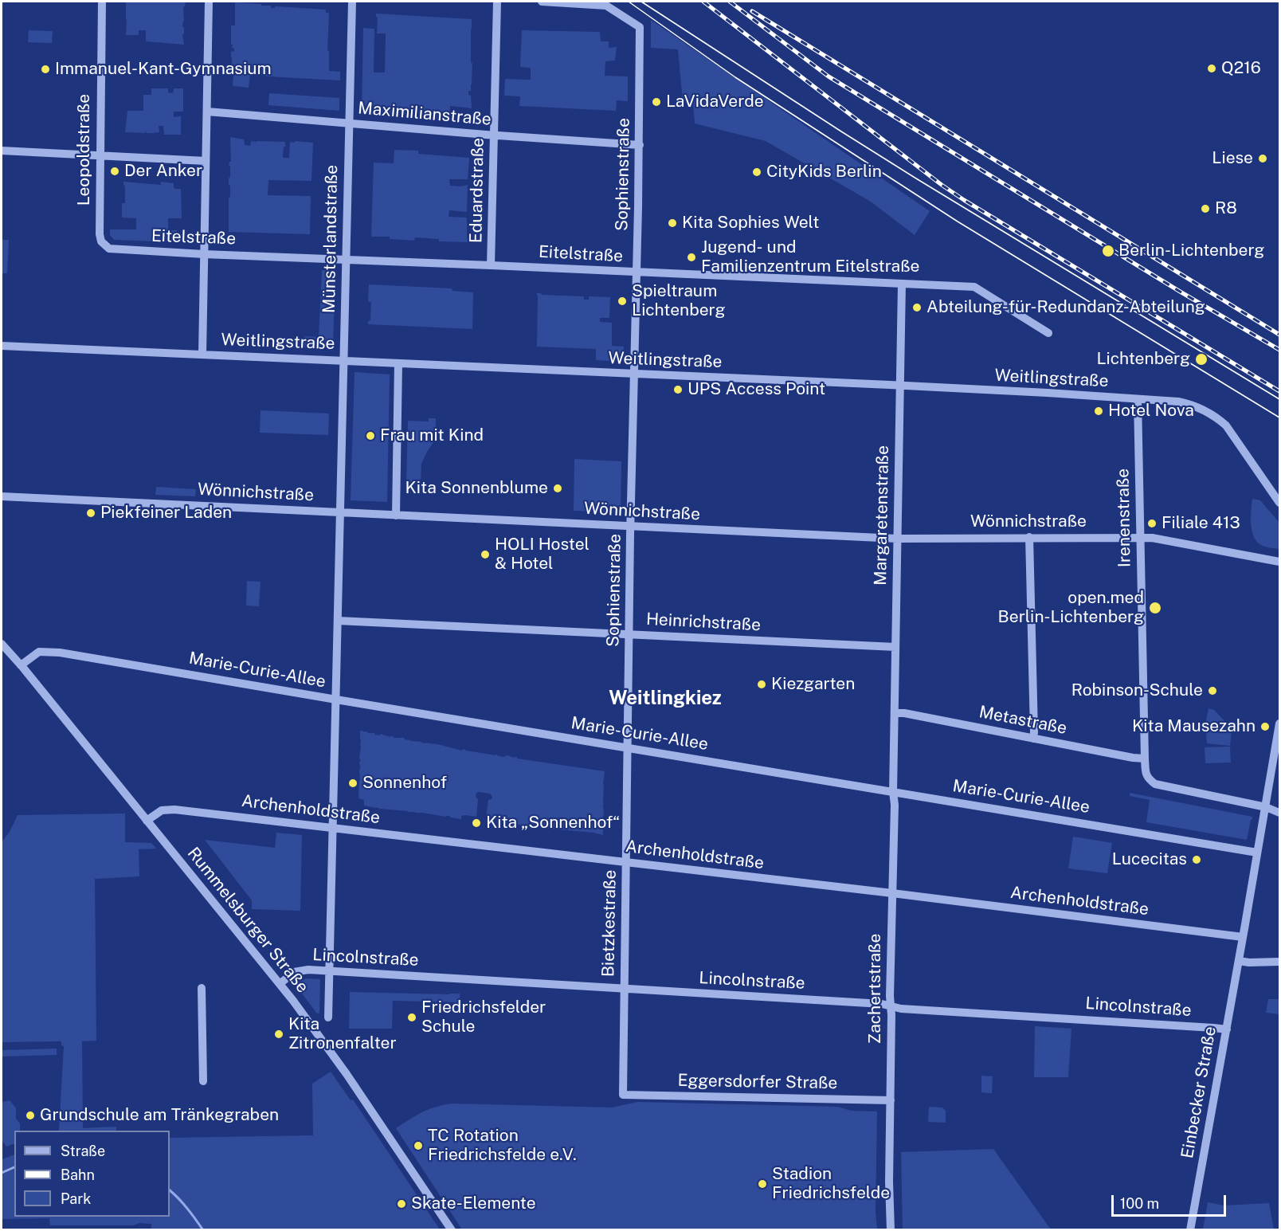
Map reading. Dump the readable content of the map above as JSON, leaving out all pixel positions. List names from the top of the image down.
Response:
{
  "streets": {
    "street": [
      "Maximilianstraße",
      "Leopoldstraße",
      "Sophienstraße",
      "Eduardstraße",
      "Eitelstraße",
      "Münsterlandstraße",
      "Weitlingstraße",
      "Wönnichstraße",
      "Margaretenstraße",
      "Irenenstraße",
      "Heinrichstraße",
      "Marie-Curie-Allee",
      "Metastraße",
      "Archenholdstraße",
      "Rummelsburger Straße",
      "Bietzkestraße",
      "Lincolnstraße",
      "Zachertstraße",
      "Eggersdorfer Straße",
      "Einbecker Straße"
    ]
  },
  "crossings": [
    ["Maximilianstraße", "Sophienstraße"],
    ["Maximilianstraße", "Eduardstraße"],
    ["Maximilianstraße", "Münsterlandstraße"],
    ["Leopoldstraße", "Eitelstraße"],
    ["Sophienstraße", "Eitelstraße"],
    ["Sophienstraße", "Weitlingstraße"],
    ["Sophienstraße", "Wönnichstraße"],
    ["Sophienstraße", "Heinrichstraße"],
    ["Sophienstraße", "Bietzkestraße"],
    ["Eduardstraße", "Eitelstraße"],
    ["Eitelstraße", "Münsterlandstraße"],
    ["Eitelstraße", "Margaretenstraße"],
    ["Münsterlandstraße", "Weitlingstraße"],
    ["Münsterlandstraße", "Wönnichstraße"],
    ["Münsterlandstraße", "Heinrichstraße"],
    ["Münsterlandstraße", "Marie-Curie-Allee"],
    ["Münsterlandstraße", "Archenholdstraße"],
    ["Münsterlandstraße", "Lincolnstraße"],
    ["Weitlingstraße", "Margaretenstraße"],
    ["Weitlingstraße", "Irenenstraße"],
    ["Wönnichstraße", "Margaretenstraße"],
    ["Wönnichstraße", "Irenenstraße"],
    ["Margaretenstraße", "Heinrichstraße"],
    ["Margaretenstraße", "Metastraße"],
    ["Margaretenstraße", "Zachertstraße"],
    ["Irenenstraße", "Metastraße"],
    ["Irenenstraße", "Einbecker Straße"],
    ["Marie-Curie-Allee", "Rummelsburger Straße"],
    ["Marie-Curie-Allee", "Bietzkestraße"],
    ["Marie-Curie-Allee", "Zachertstraße"],
    ["Marie-Curie-Allee", "Einbecker Straße"],
    ["Archenholdstraße", "Rummelsburger Straße"],
    ["Archenholdstraße", "Bietzkestraße"],
    ["Archenholdstraße", "Zachertstraße"],
    ["Archenholdstraße", "Einbecker Straße"],
    ["Rummelsburger Straße", "Lincolnstraße"],
    ["Bietzkestraße", "Lincolnstraße"],
    ["Bietzkestraße", "Eggersdorfer Straße"],
    ["Lincolnstraße", "Zachertstraße"],
    ["Lincolnstraße", "Einbecker Straße"],
    ["Zachertstraße", "Eggersdorfer Straße"]
  ],
  "districts": ["Weitlingkiez"],
  "places": [
    "Q216",
    "Immanuel-Kant-Gymnasium",
    "LaVidaVerde",
    "Liese",
    "Der Anker",
    "CityKids Berlin",
    "R8",
    "Kita Sophies Welt",
    "Berlin-Lichtenberg",
    "Jugend- und Familienzentrum Eitelstraße",
    "Spieltraum Lichtenberg",
    "Abteilung-für-Redundanz-Abteilung",
    "Lichtenberg",
    "UPS Access Point",
    "Hotel Nova",
    "Frau mit Kind",
    "Kita Sonnenblume",
    "Piekfeiner Laden",
    "Filiale 413",
    "HOLI Hostel & Hotel",
    "open.med Berlin-Lichtenberg",
    "Kiezgarten",
    "Robinson-Schule",
    "Kita Mausezahn",
    "Sonnenhof",
    "Kita „Sonnenhof“",
    "Lucecitas",
    "Friedrichsfelder Schule",
    "Kita Zitronenfalter",
    "Grundschule am Tränkegraben",
    "TC Rotation Friedrichsfelde e.V.",
    "Stadion Friedrichsfelde",
    "Skate-Elemente"
  ],
  "legend": ["Straße", "Bahn", "Park"],
  "scale_bar": "100 m"
}
